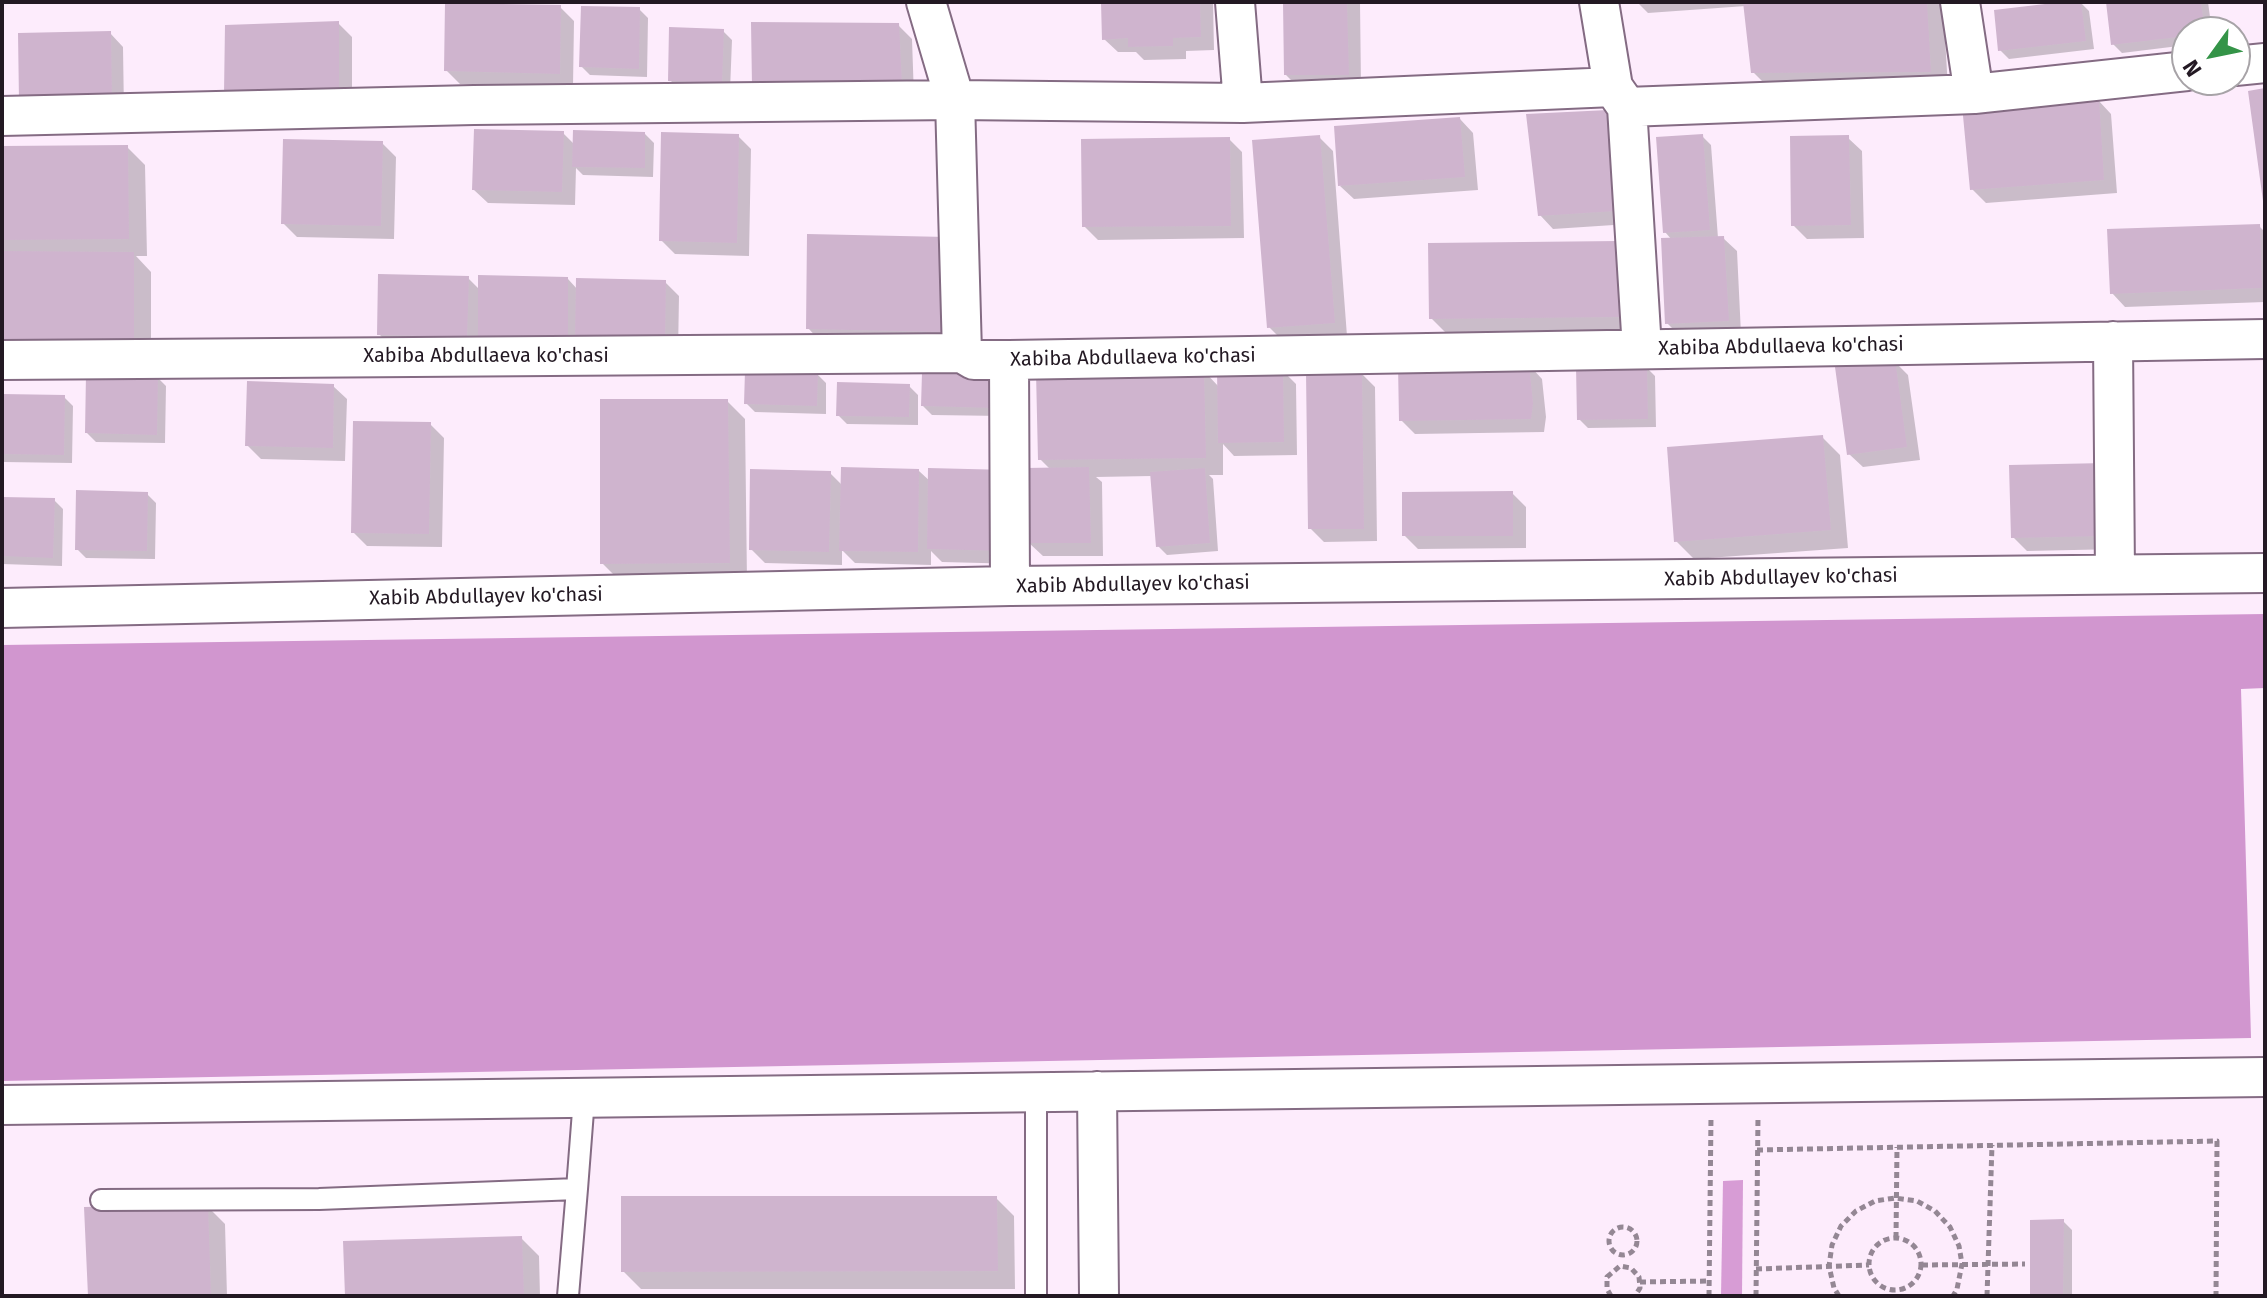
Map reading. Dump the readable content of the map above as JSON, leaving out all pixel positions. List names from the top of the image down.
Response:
{
  "streets": {
    "street": ["Xabiba Abdullaeva ko'chasi", "Xabib Abdullayev ko'chasi"]
  },
  "north": "bottom left"
}
